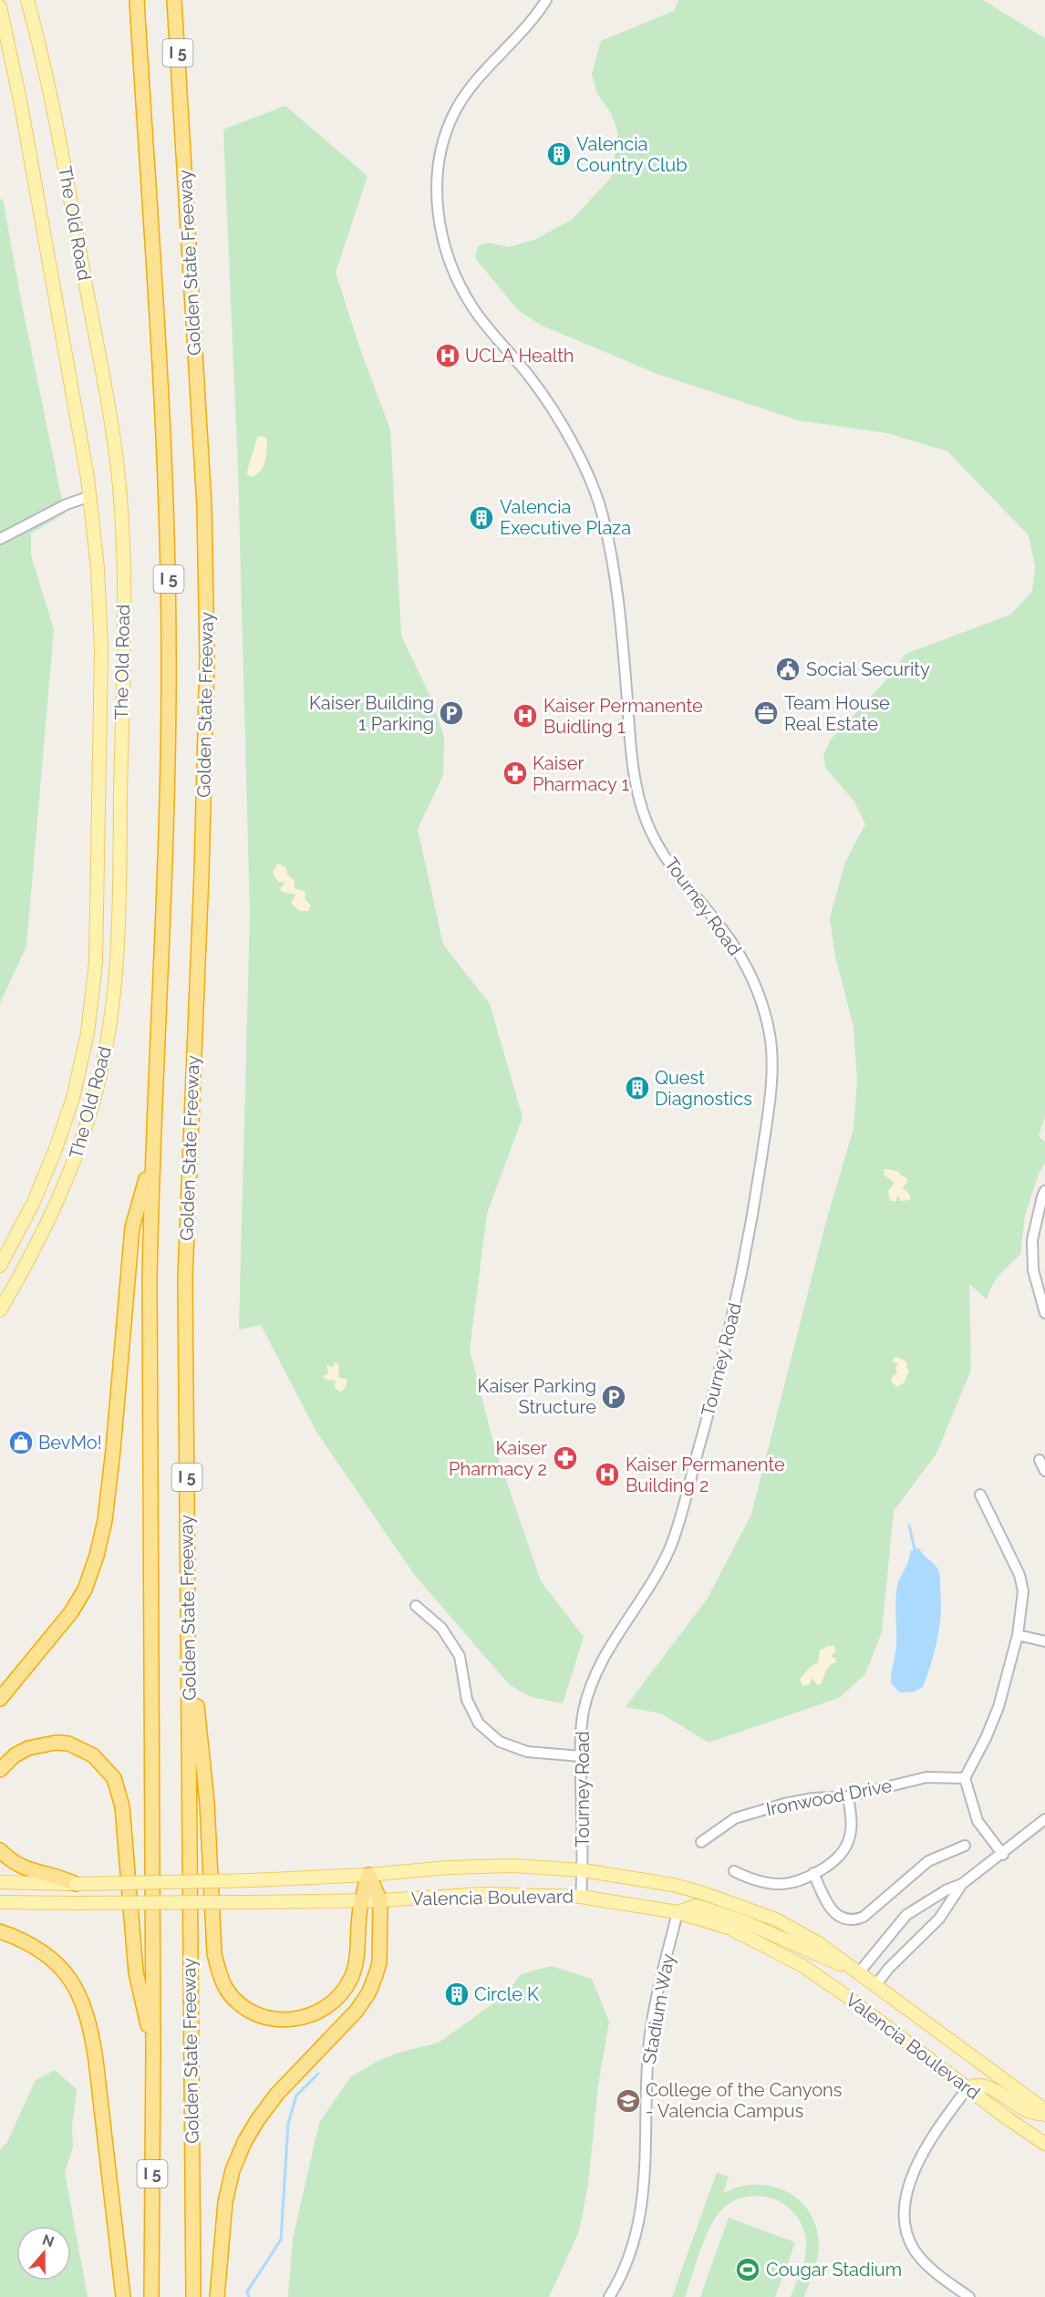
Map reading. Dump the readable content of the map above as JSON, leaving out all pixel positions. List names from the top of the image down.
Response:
{
  "streets": {
    "highway": ["I 5", "Golden State Freeway"],
    "main road": ["The Old Road", "Valencia Boulevard"],
    "street": ["Tourney Road", "Ironwood Drive", "Stadium Way"]
  },
  "crossings": [
    ["Tourney Road", "Valencia Boulevard"],
    ["Valencia Boulevard", "Stadium Way"]
  ],
  "places": {
    "building": [
      "Valencia Country Club",
      "Valencia Executive Plaza",
      "Quest Diagnostics",
      "Circle K"
    ],
    "hospital": ["UCLA Health", "Kaiser Permanente Buidling 1", "Kaiser Permanente Building 2"],
    "public building": ["Social Security"],
    "parking": ["Kaiser Building 1 Parking", "Kaiser Parking Structure"],
    "office": ["Team House Real Estate"],
    "pharmacy": ["Kaiser Pharmacy 1", "Kaiser Pharmacy 2"],
    "shop": ["BevMo!"],
    "school or university": ["College of the Canyons - Valencia Campus"],
    "sports": ["Cougar Stadium"]
  },
  "north": "top"
}
